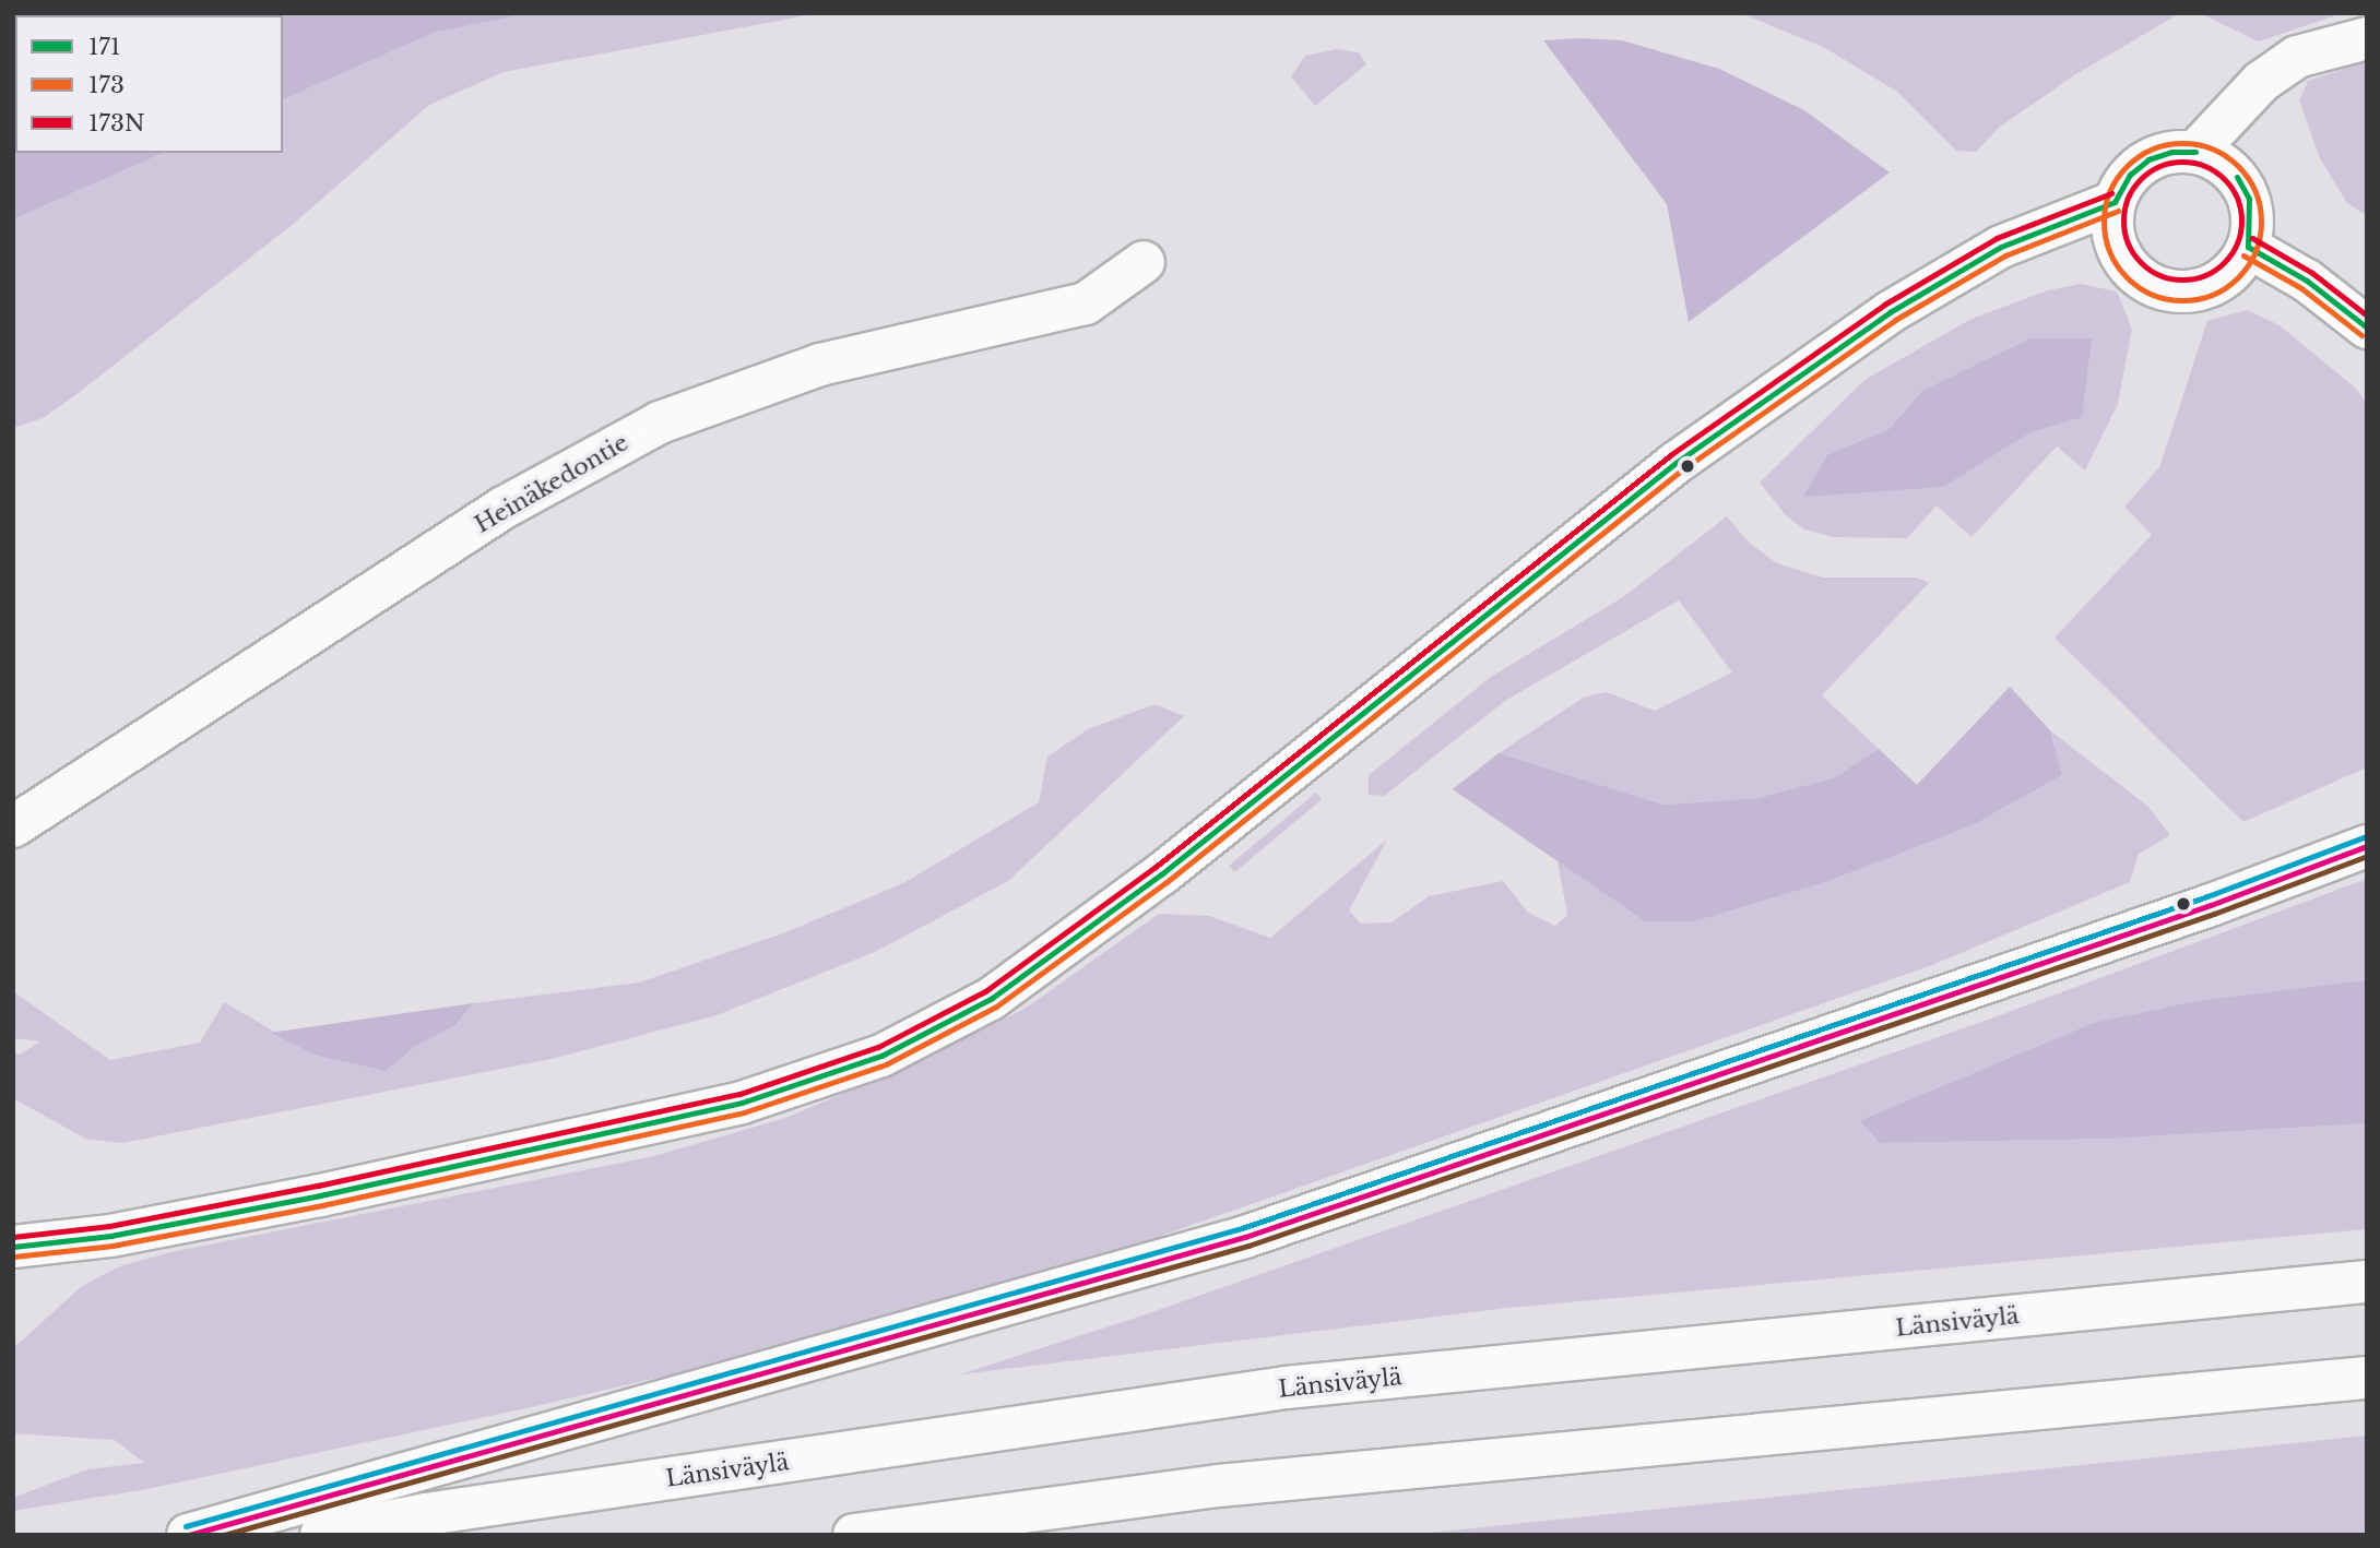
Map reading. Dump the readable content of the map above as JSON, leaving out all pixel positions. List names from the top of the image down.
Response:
{
  "streets": {
    "main road": ["Heinäkedontie", "Länsiväylä"]
  },
  "lines": ["transit line 173", "transit line 171", "transit line 173N"],
  "legend": ["171", "173", "173N"]
}
